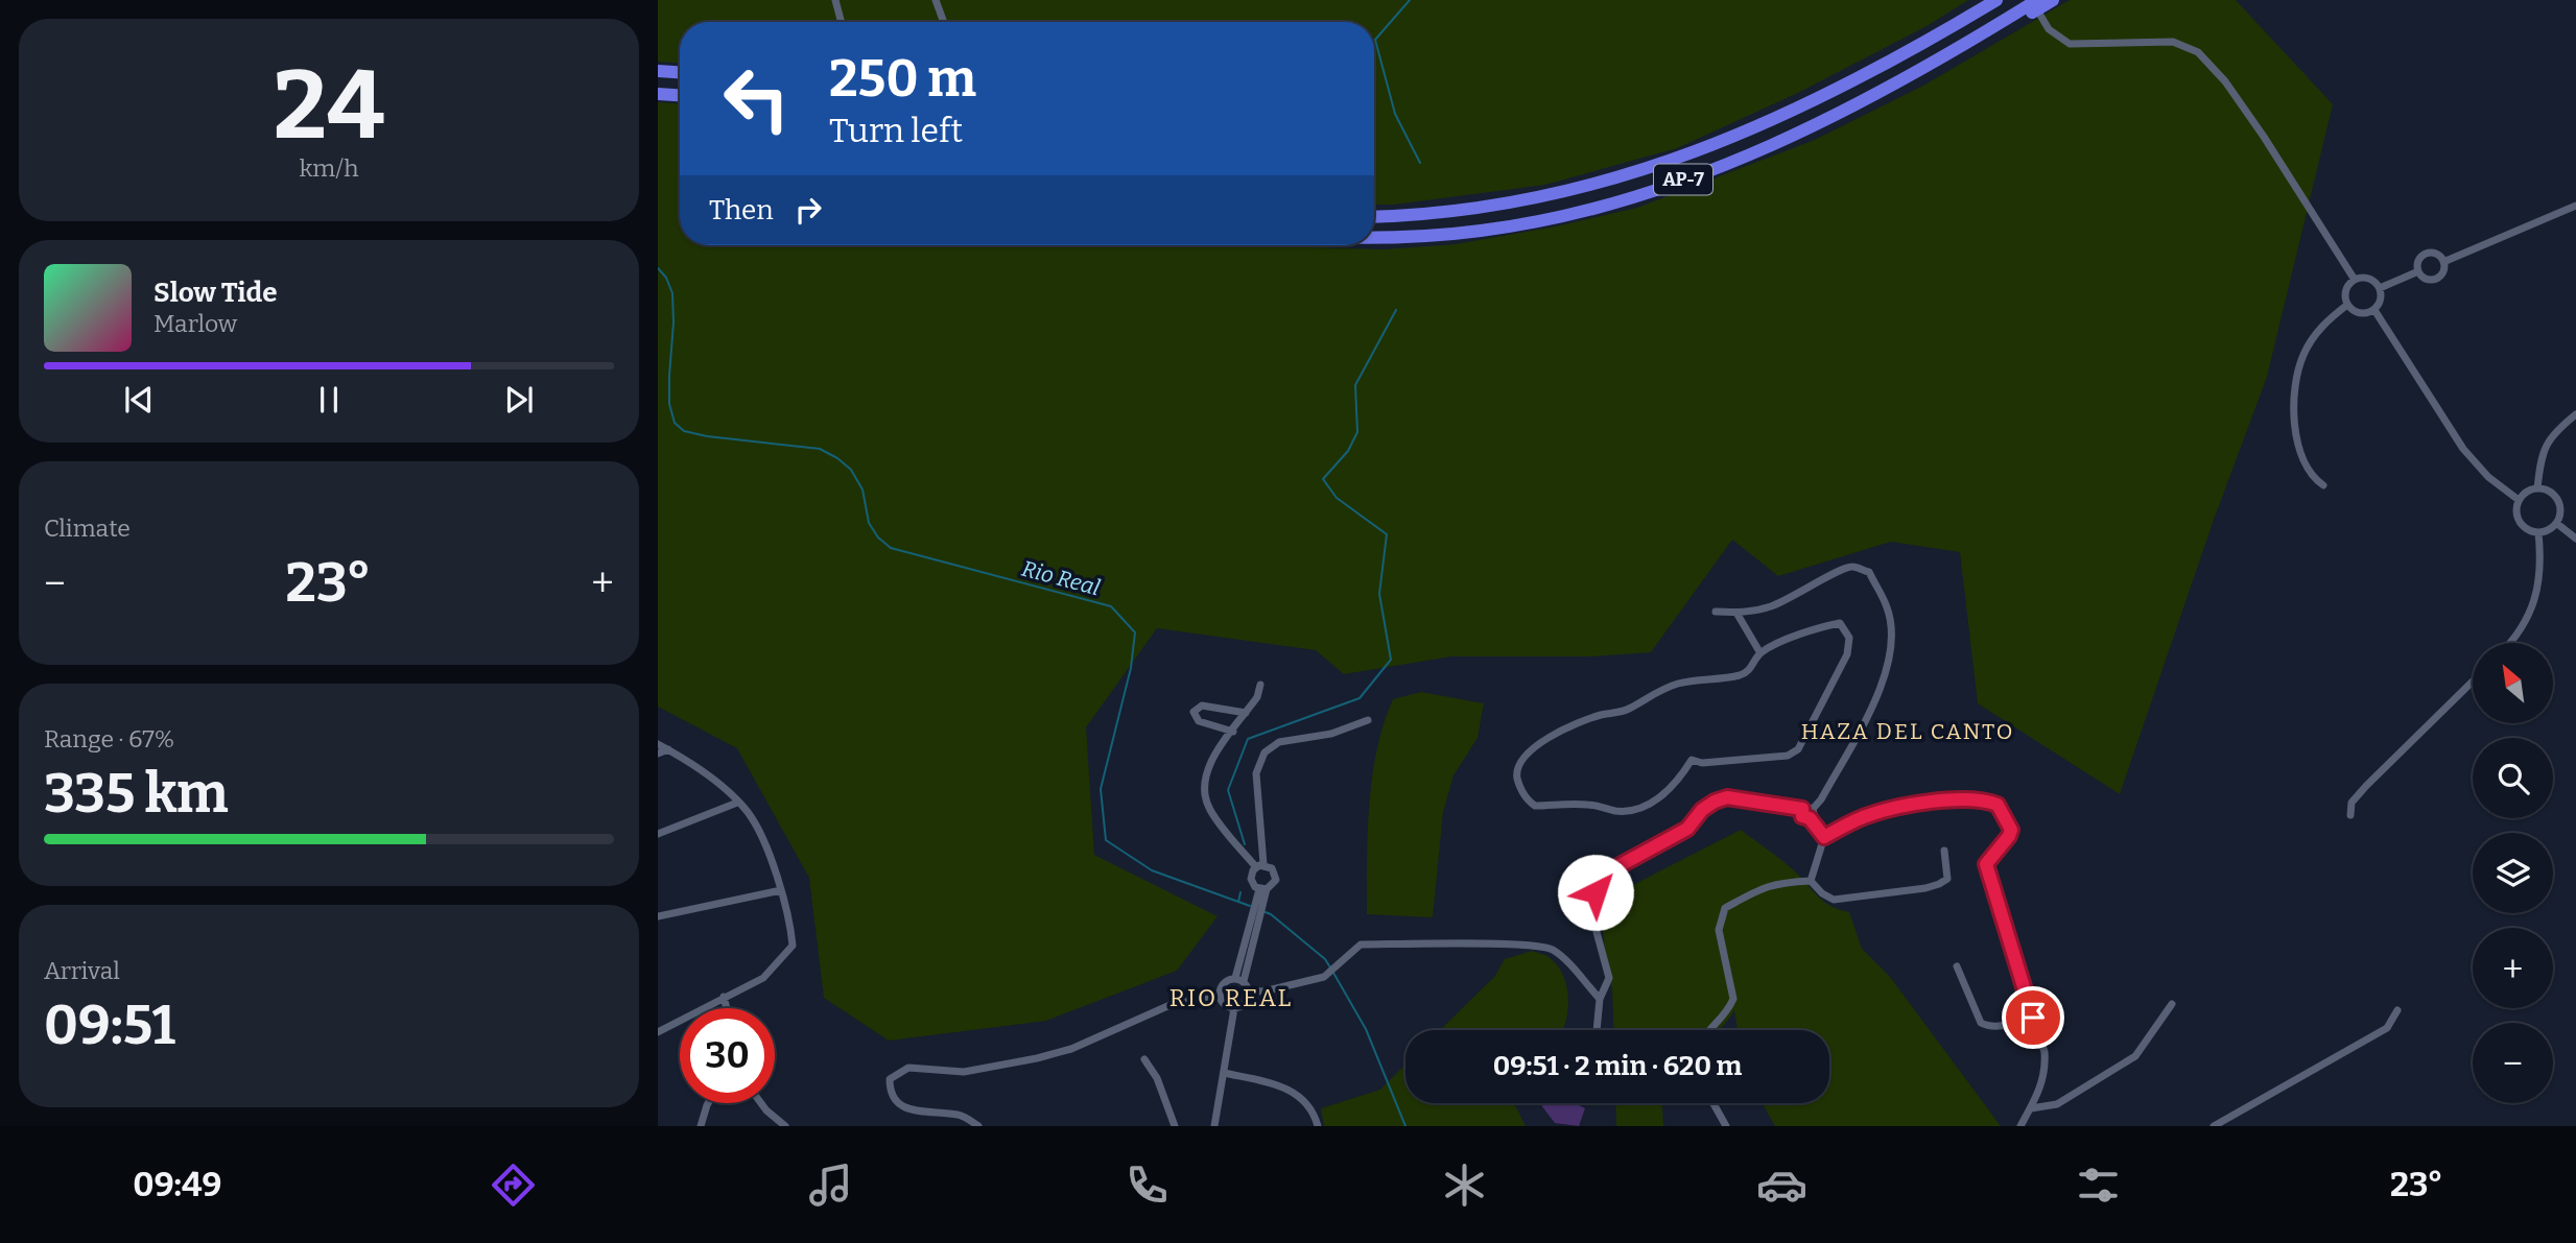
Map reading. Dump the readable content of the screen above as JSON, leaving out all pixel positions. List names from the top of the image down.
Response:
{
  "streets": {
    "highway": ["AP-7"]
  },
  "districts": ["HAZA DEL CANTO", "RIO REAL"],
  "water": ["Rio Real"],
  "north": "top left",
  "page": {
    "tile": [
      ["24", "km/h"],
      "Climate",
      ["Range · 67%", "335 km"],
      ["Arrival", "09:51"]
    ],
    "turn": ["250 m", "Turn left"],
    "then": "Then",
    "song": ["Slow Tide", "Marlow"],
    "heat": ["−", "23°", "+"],
    "map_buttons": ["+", "−"],
    "limit": "30",
    "trip": "09:51 · 2 min · 620 m",
    "tabs": ["09:49", "23°"]
  }
}
